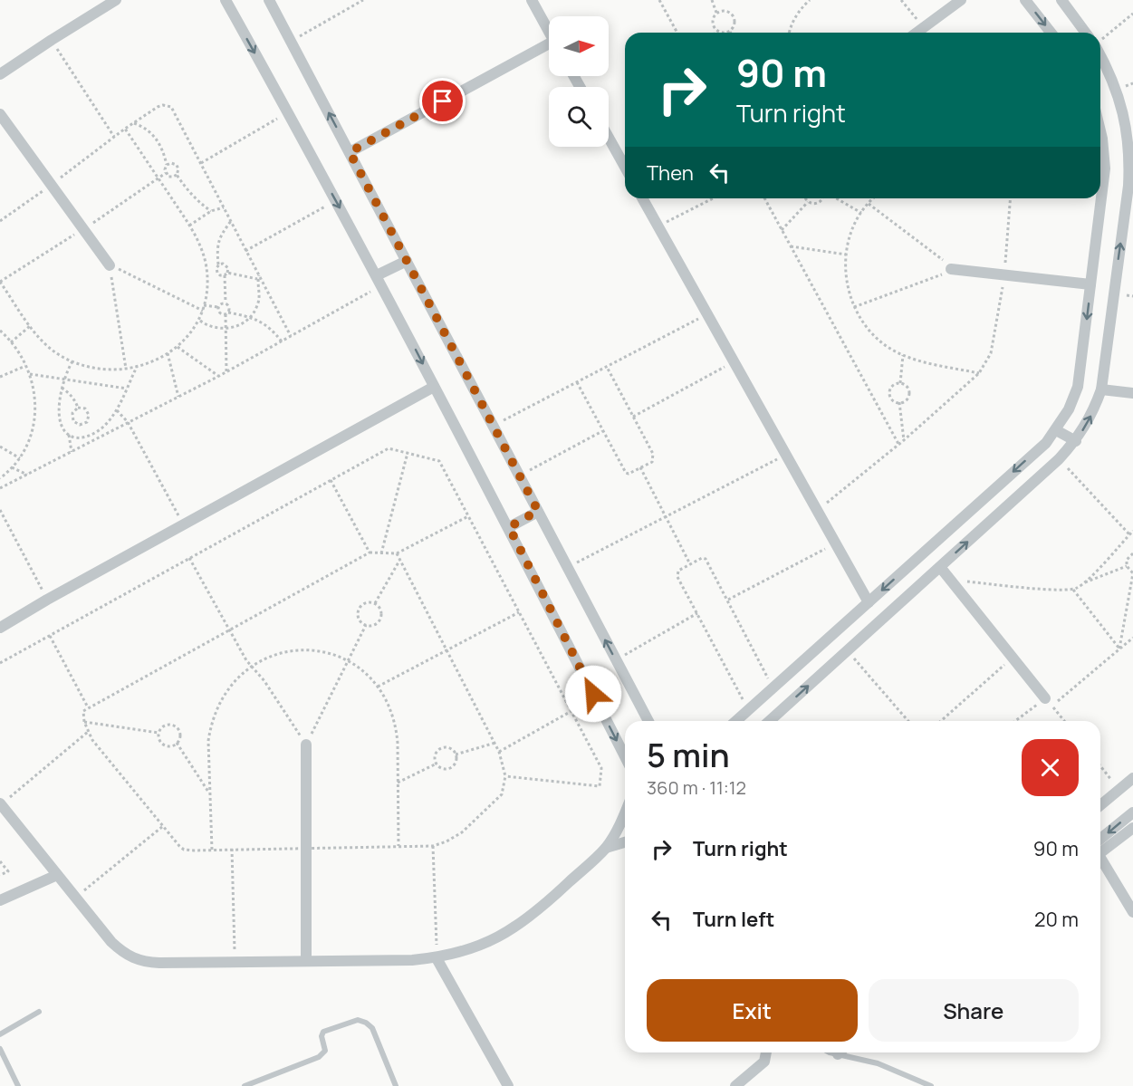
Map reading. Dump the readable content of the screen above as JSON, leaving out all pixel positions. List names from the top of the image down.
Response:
{
  "north": "right",
  "page": {
    "turn": ["90 m", "Turn right"],
    "then": "Then",
    "heading": ["5 min", "360 m · 11:12"],
    "list": [
      {
        "name": "Turn right",
        "value": "90 m"
      },
      {
        "name": "Turn left",
        "value": "20 m"
      }
    ],
    "buttons": ["Exit", "Share"]
  }
}
